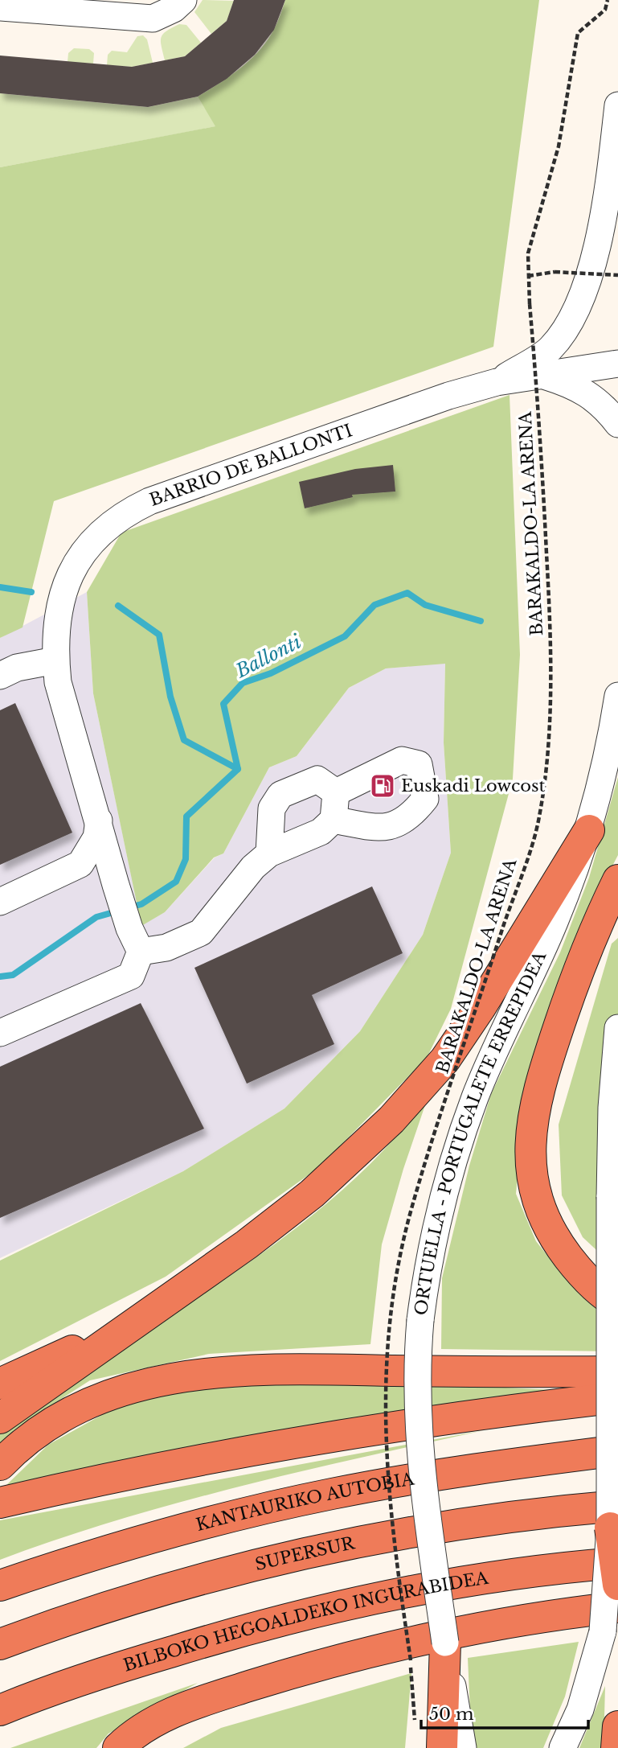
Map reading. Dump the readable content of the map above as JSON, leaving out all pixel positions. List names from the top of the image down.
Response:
{
  "streets": {
    "highway": ["KANTAURIKO AUTOBIA", "SUPERSUR", "BILBOKO HEGOALDEKO INGURABIDEA"],
    "street": ["BARRIO DE BALLONTI", "ORTUELLA - PORTUGALETE ERREPIDEA"],
    "path": ["BARAKALDO-LA ARENA"]
  },
  "water": ["Ballonti"],
  "places": {
    "fuel station": ["Euskadi Lowcost"]
  },
  "scale_bar": "50 m"
}
